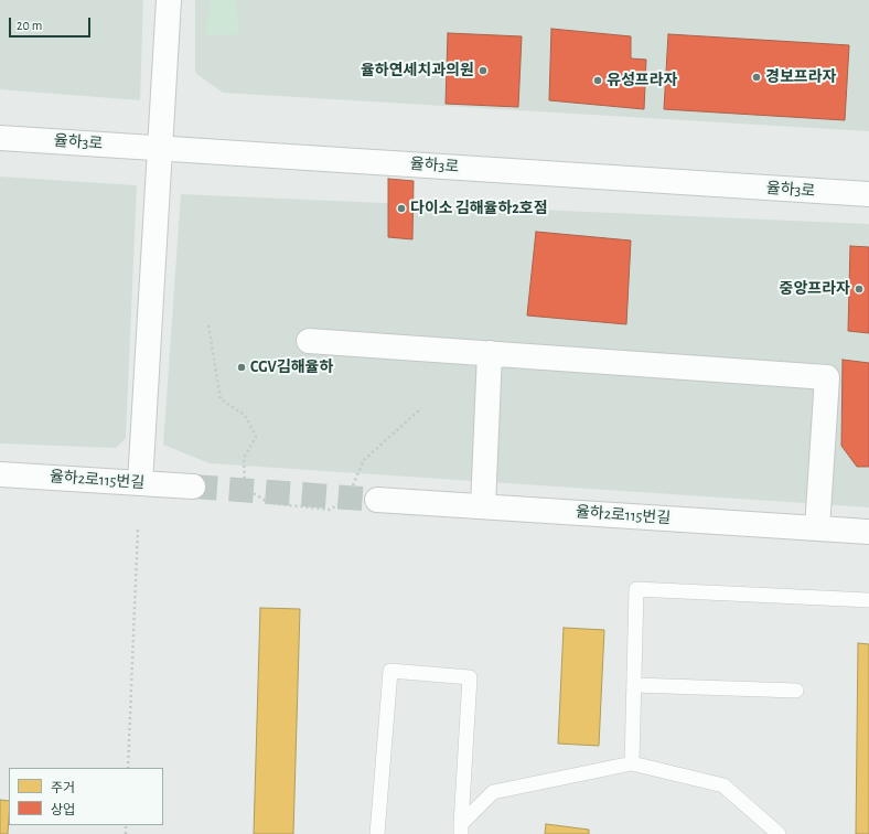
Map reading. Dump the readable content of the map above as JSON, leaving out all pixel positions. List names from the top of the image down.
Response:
{
  "streets": {
    "street": ["율하3로", "율하2로115번길"]
  },
  "places": [
    "율하연세치과의원",
    "경보프라자",
    "유성프라자",
    "다이소 김해율하2호점",
    "중앙프라자",
    "CGV김해율하"
  ],
  "legend": ["주거", "상업"],
  "scale_bar": "20 m"
}
